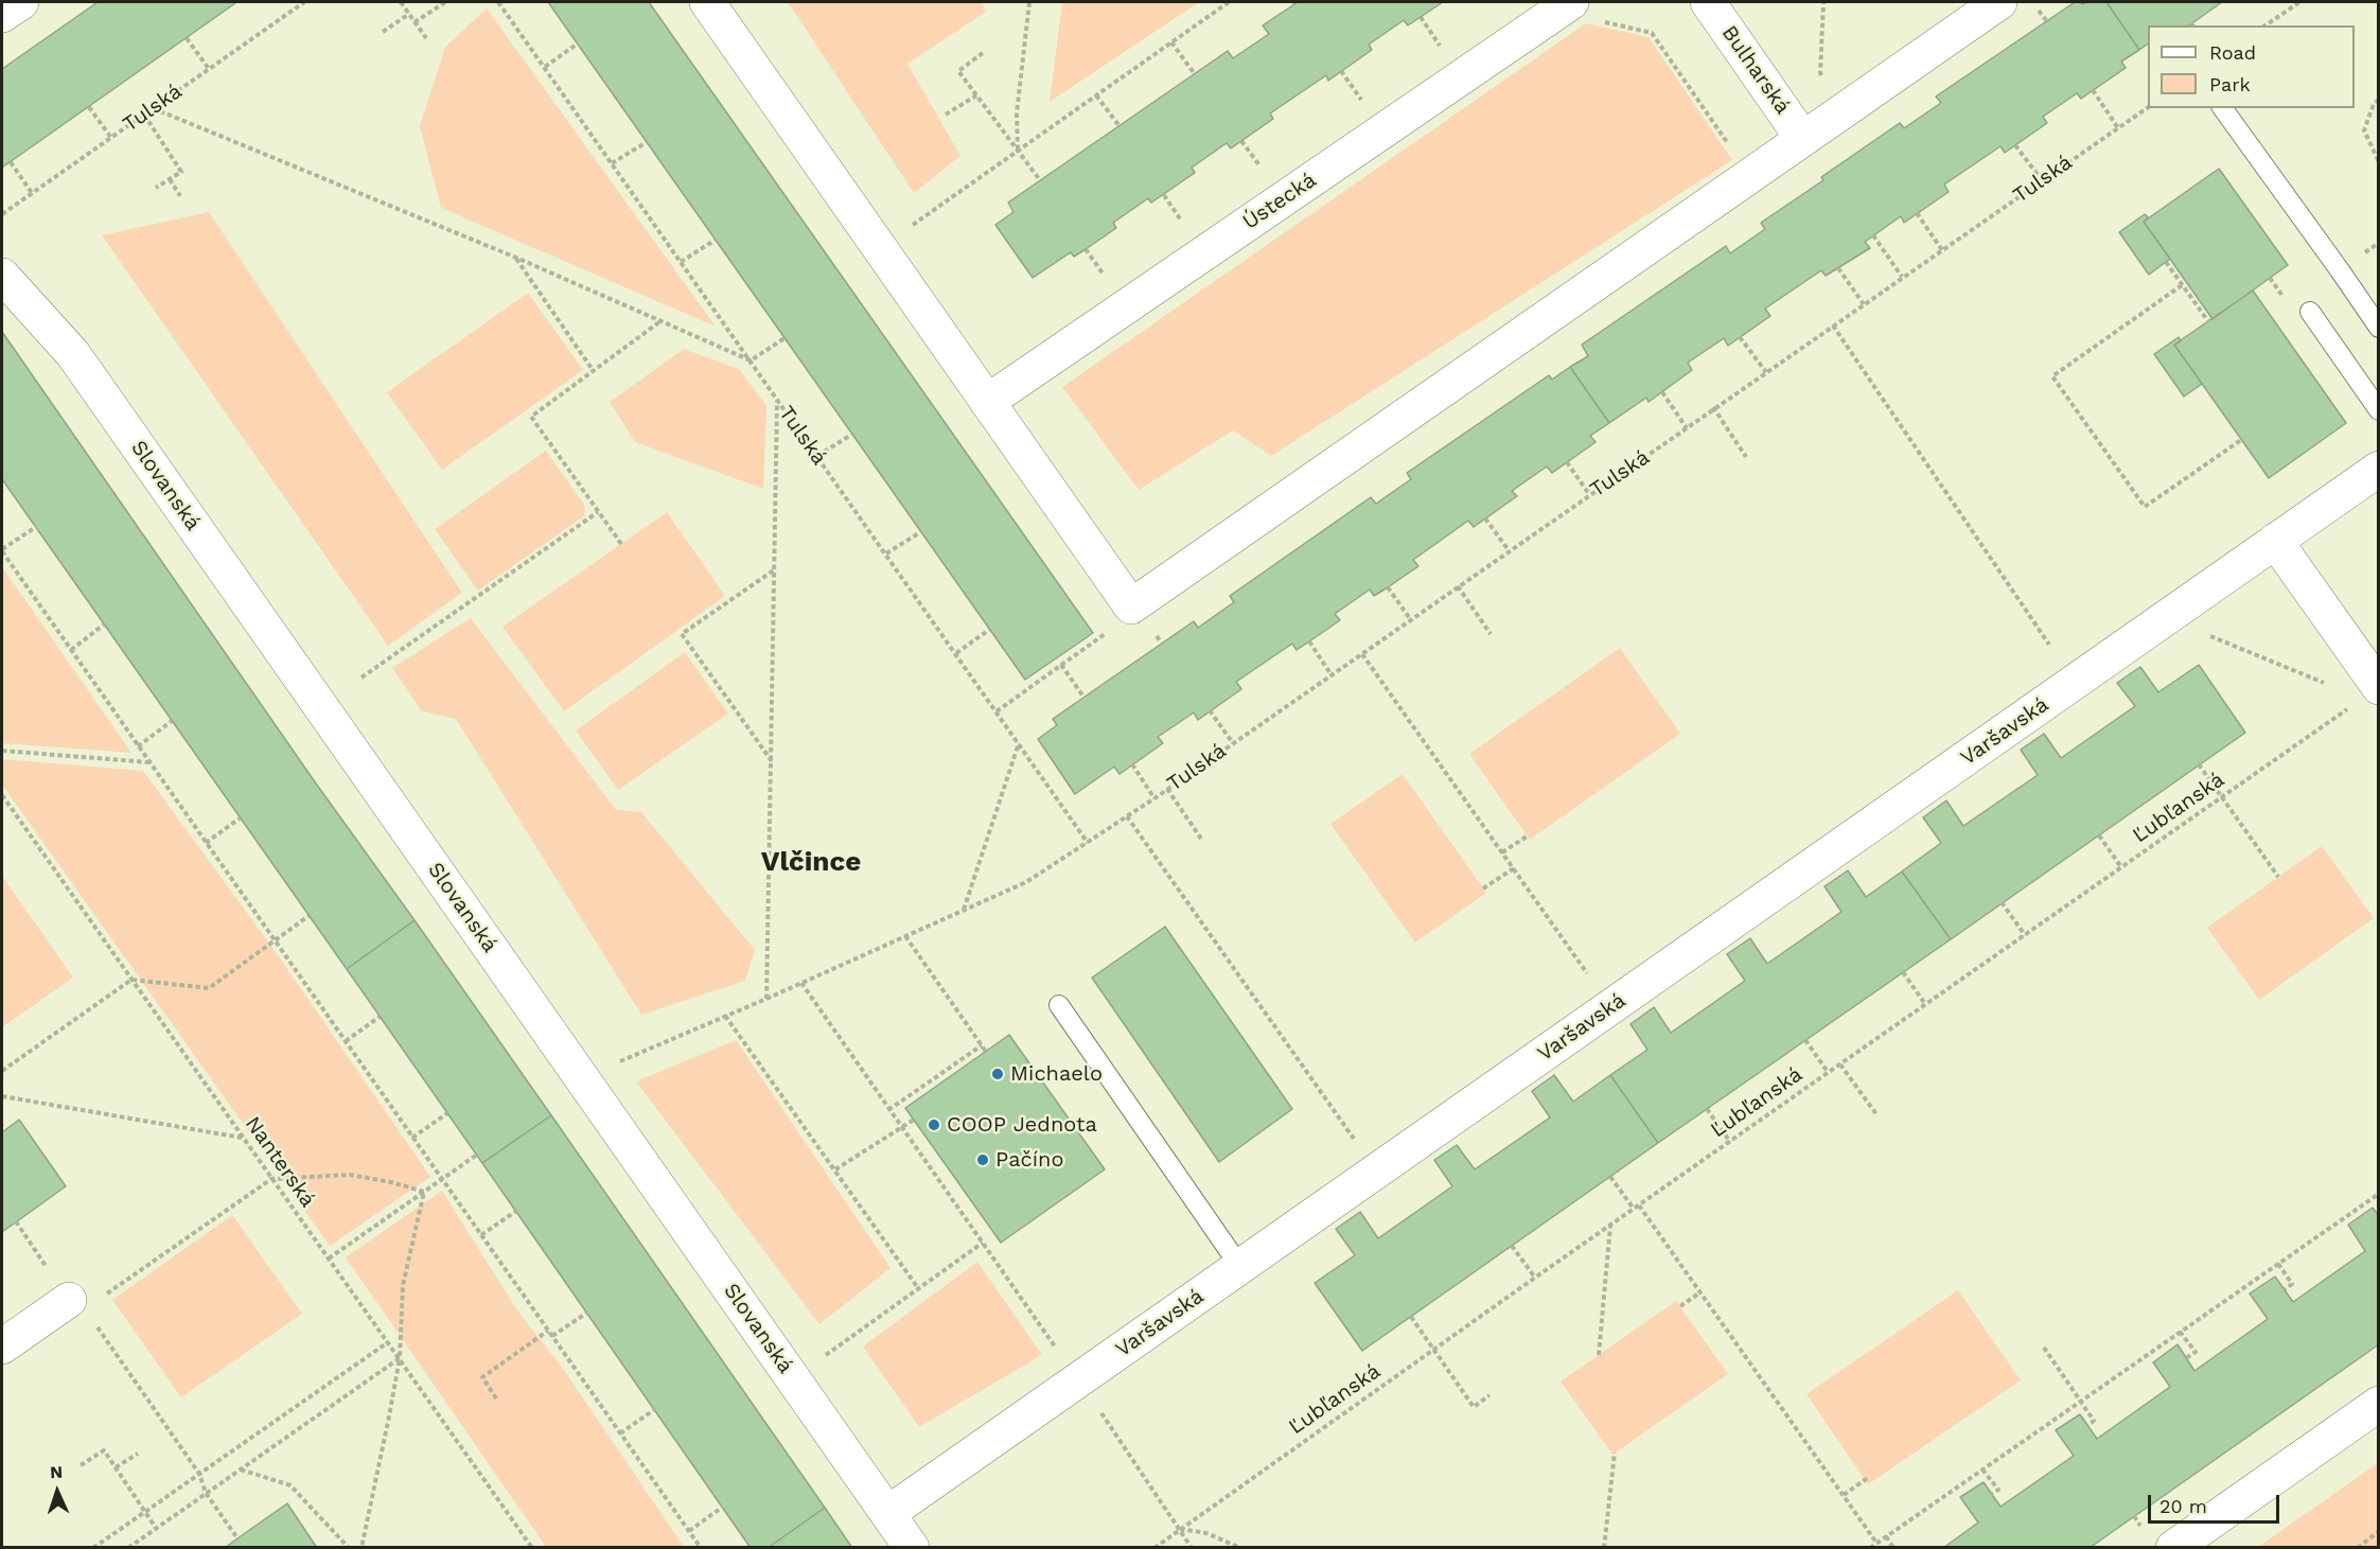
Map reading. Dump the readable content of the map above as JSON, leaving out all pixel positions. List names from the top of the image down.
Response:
{
  "streets": {
    "street": [
      "Bulharská",
      "Ústecká",
      "Slovanská",
      "Varšavská"
    ],
    "path": ["Tulská", "Ľubľanská", "Nanterská"]
  },
  "crossings": [
    ["Slovanská", "Varšavská"]
  ],
  "districts": ["Vlčince"],
  "places": ["Michaelo", "COOP Jednota", "Pačíno"],
  "legend": ["Road", "Park"],
  "scale_bar": "20 m",
  "north": "top"
}
